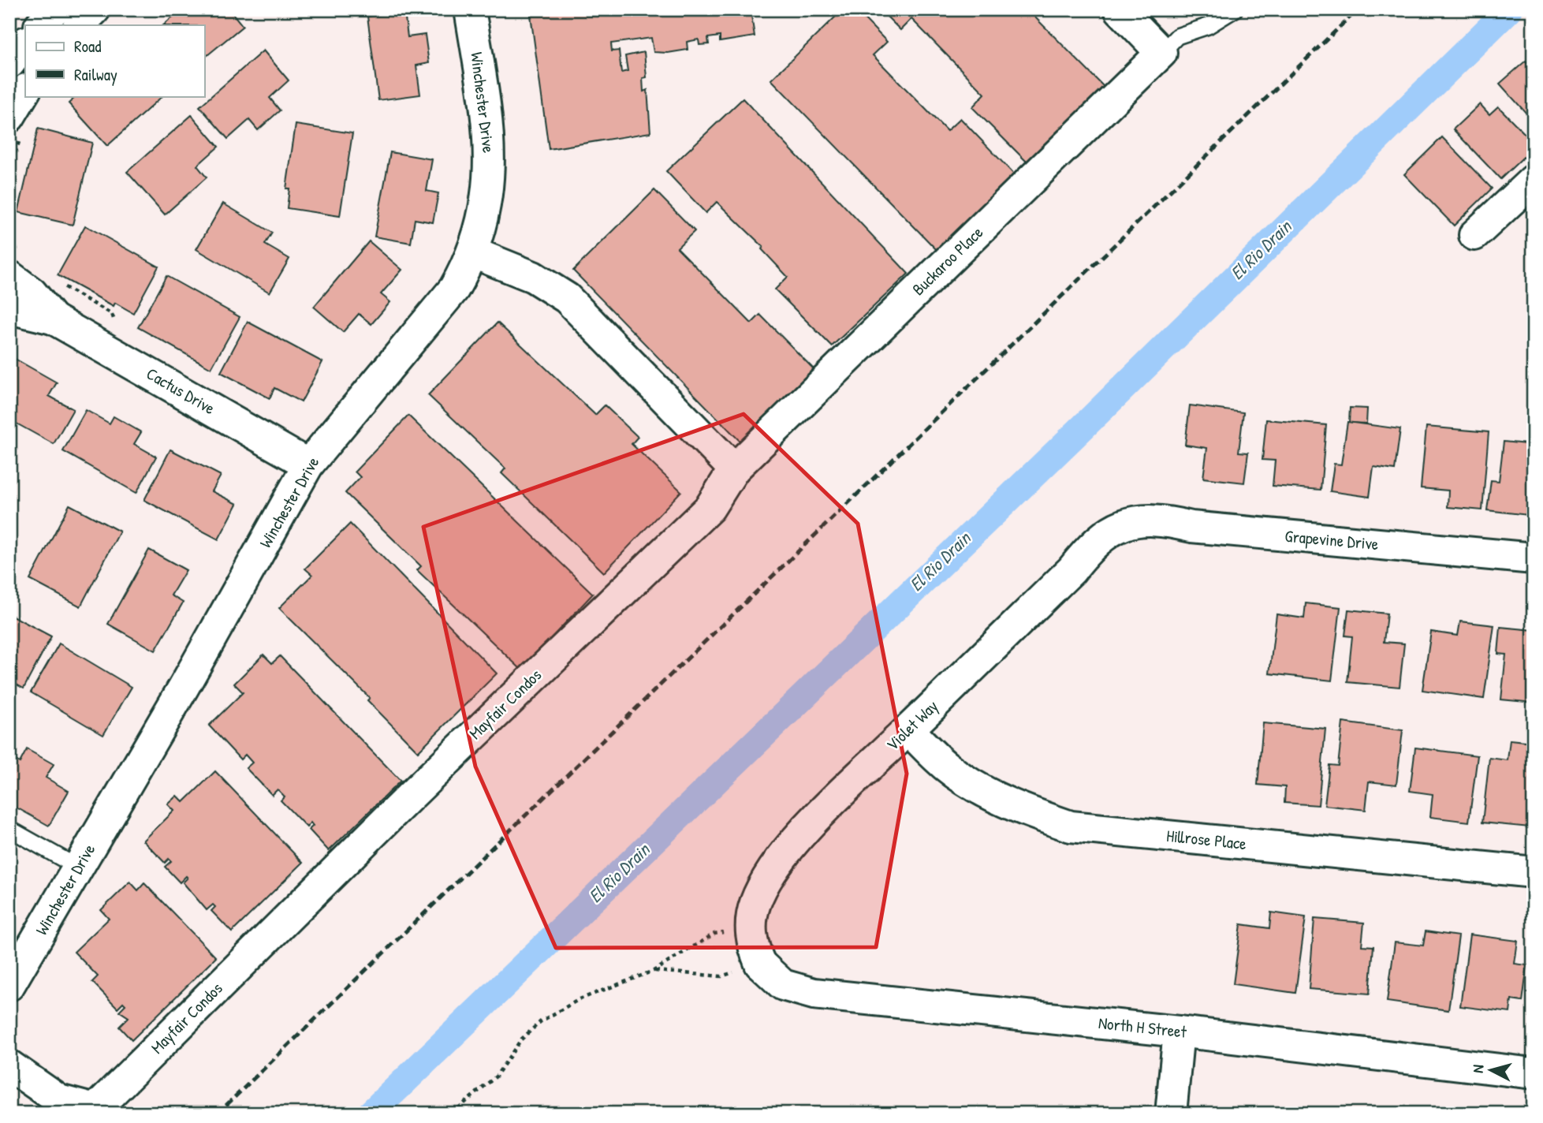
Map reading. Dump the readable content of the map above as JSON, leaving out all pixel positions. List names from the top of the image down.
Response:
{
  "streets": {
    "street": [
      "Winchester Drive",
      "Buckaroo Place",
      "Cactus Drive",
      "Grapevine Drive",
      "Mayfair Condos",
      "Violet Way",
      "Hillrose Place",
      "North H Street"
    ]
  },
  "crossings": [
    ["Winchester Drive", "Cactus Drive"],
    ["Buckaroo Place", "Mayfair Condos"],
    ["Grapevine Drive", "Violet Way"],
    ["Violet Way", "Hillrose Place"],
    ["Violet Way", "North H Street"]
  ],
  "water": ["El Rio Drain"],
  "legend": ["Road", "Railway"],
  "north": "left"
}
